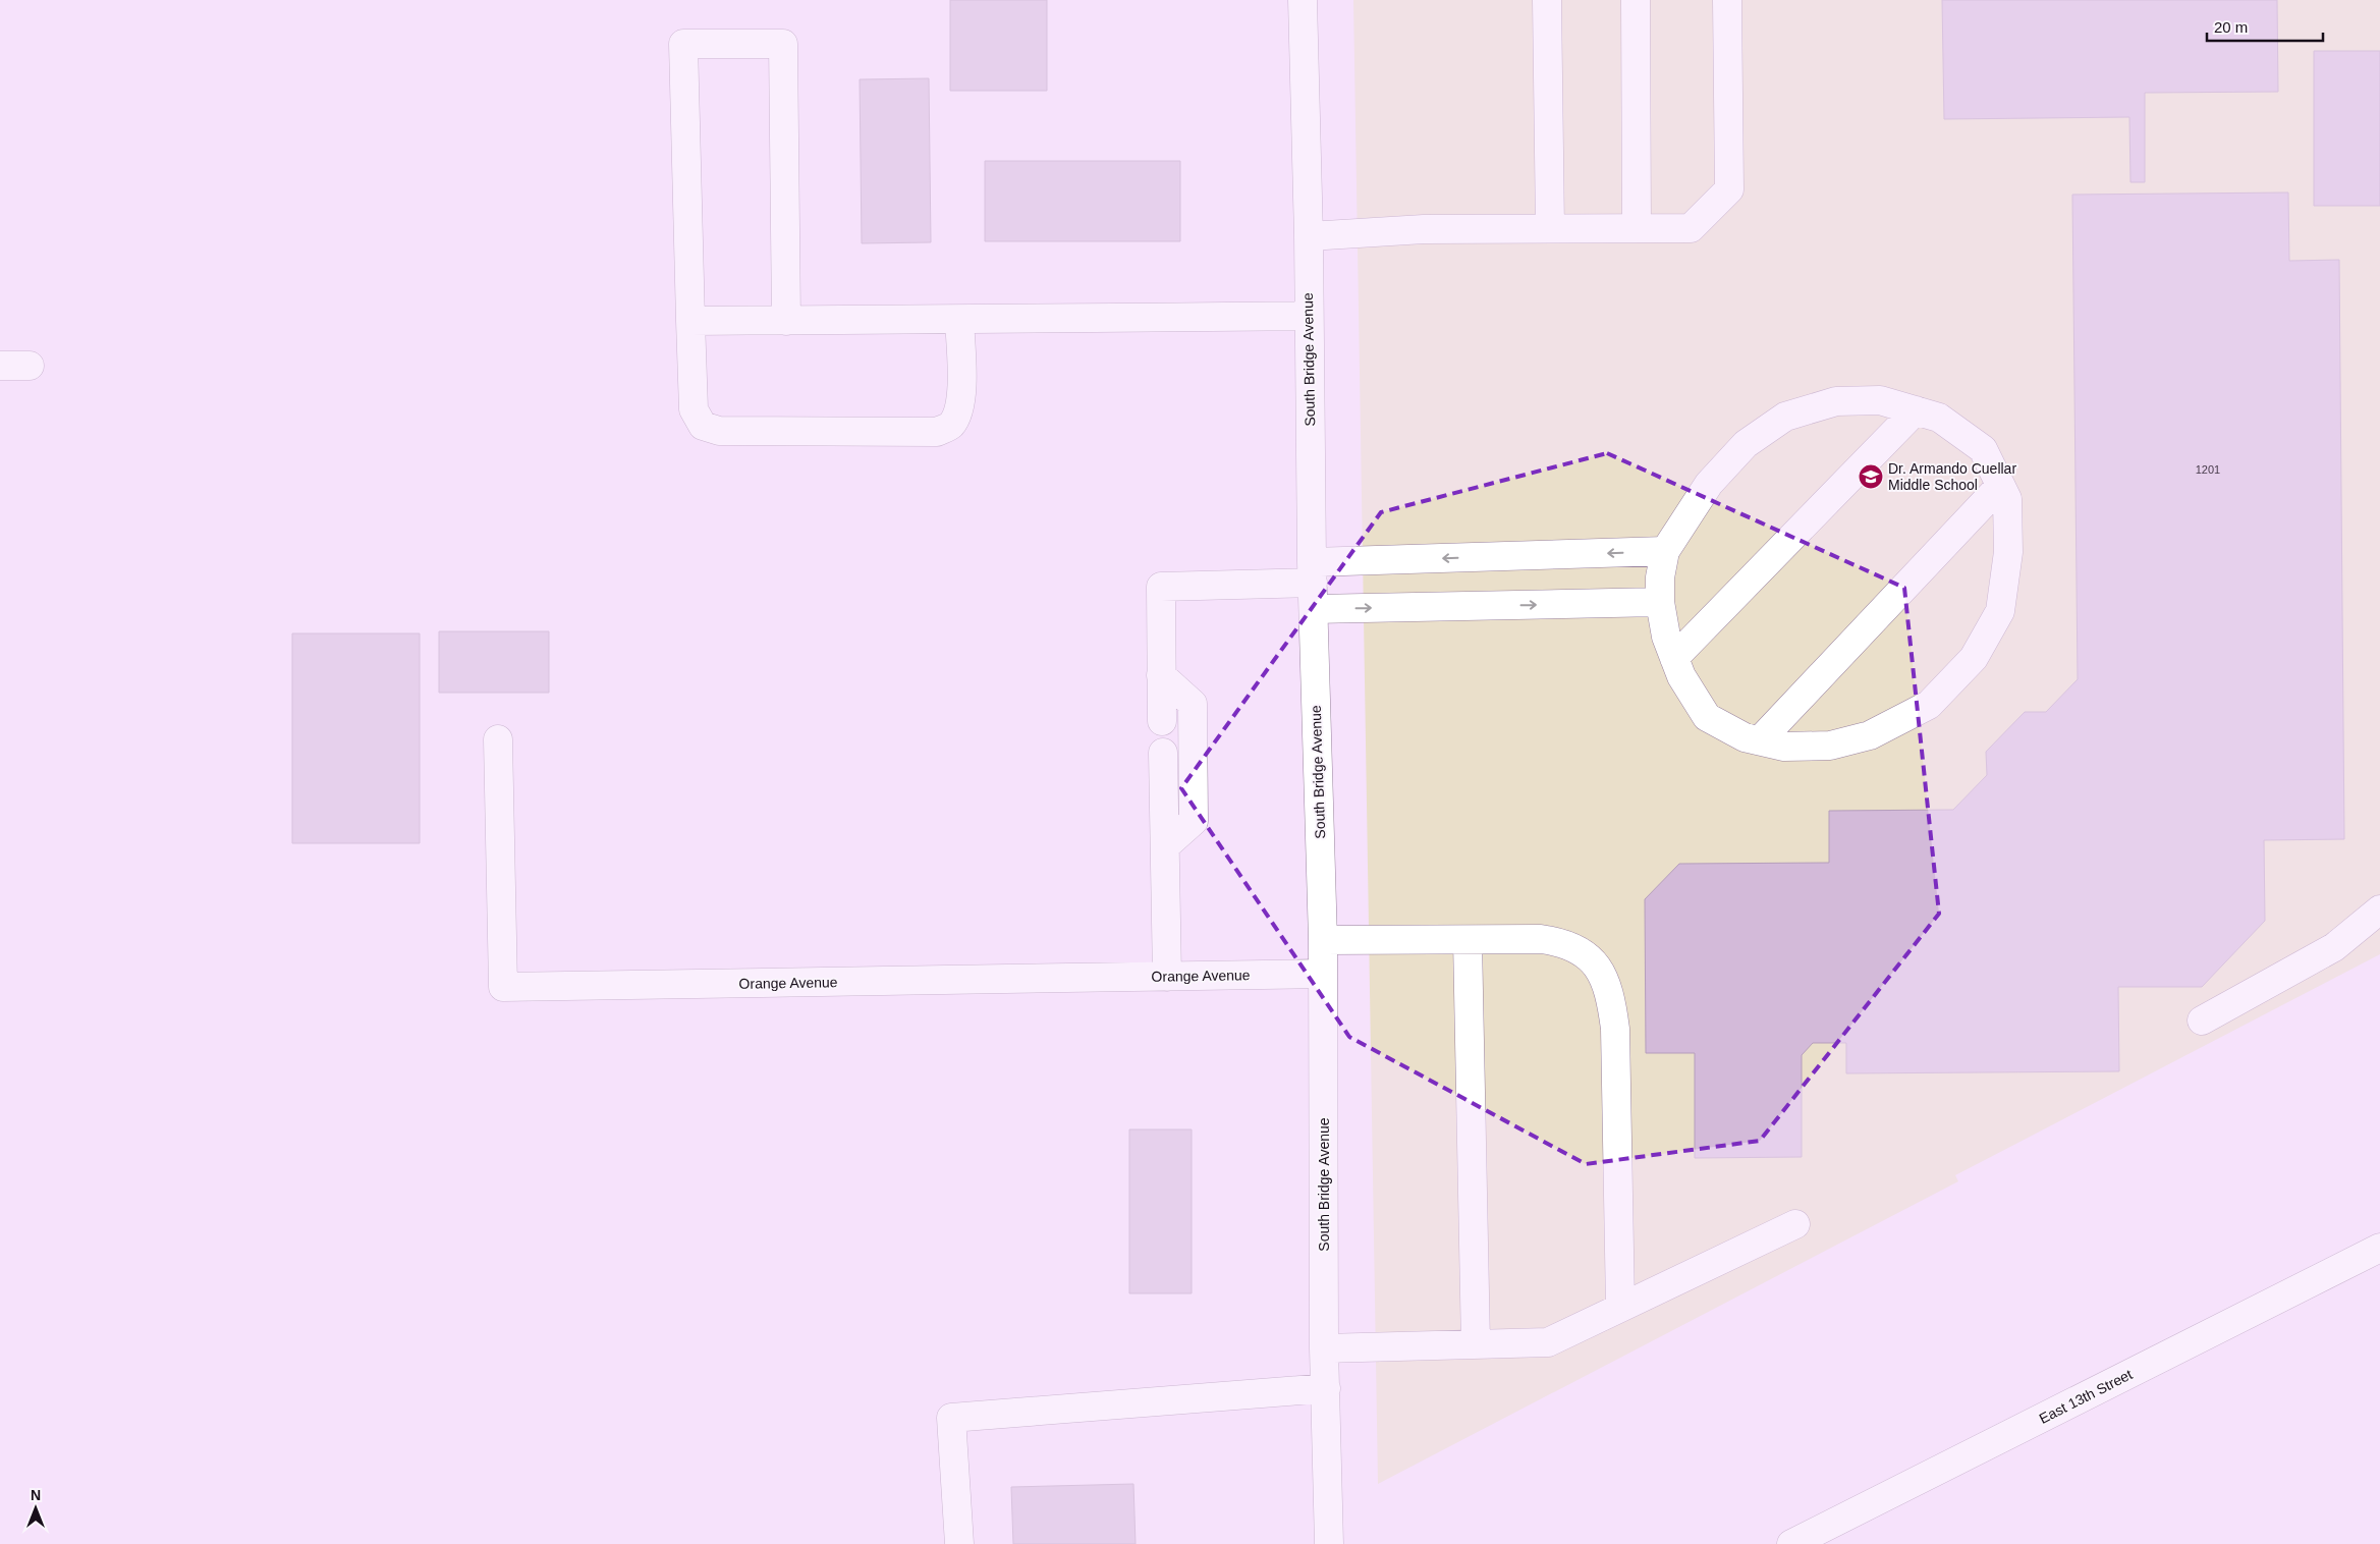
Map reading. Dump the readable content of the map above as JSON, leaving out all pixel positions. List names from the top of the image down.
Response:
{
  "streets": {
    "street": ["South Bridge Avenue", "Orange Avenue", "East 13th Street"]
  },
  "crossings": [
    ["South Bridge Avenue", "Orange Avenue"]
  ],
  "places": {
    "school or university": ["Dr. Armando Cuellar Middle School"]
  },
  "house_numbers": ["1201"],
  "scale_bar": "20 m",
  "north": "top"
}
